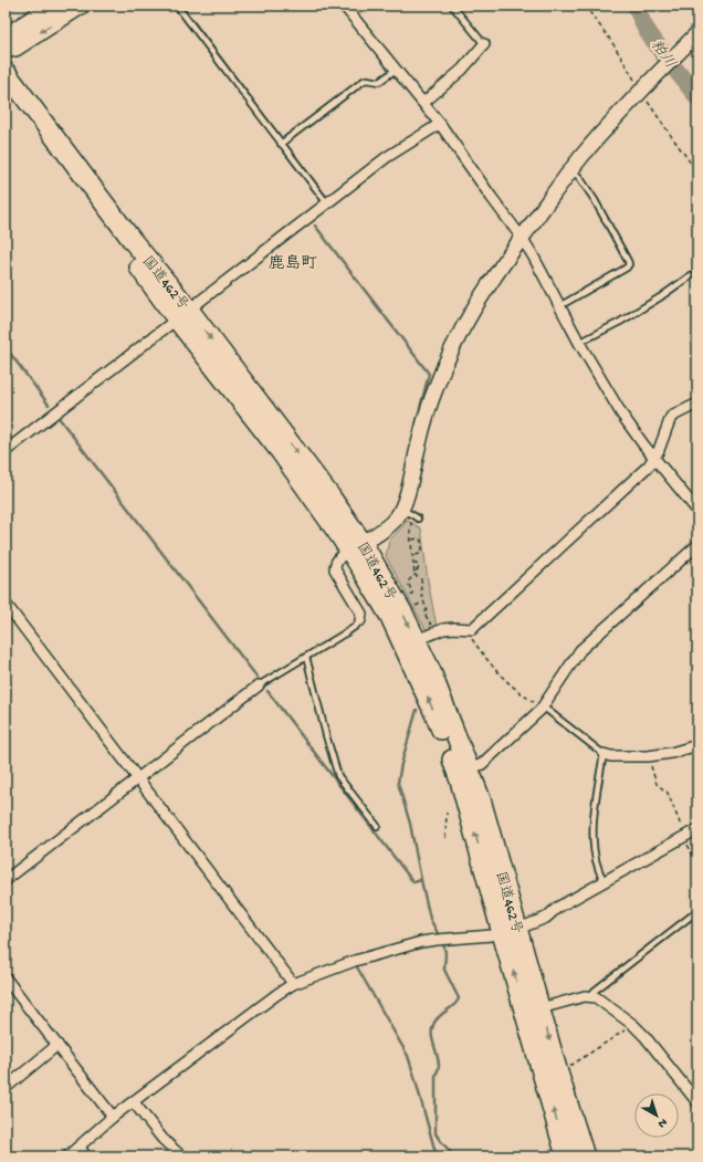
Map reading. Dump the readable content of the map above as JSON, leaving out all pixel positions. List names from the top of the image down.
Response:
{
  "streets": {
    "highway": ["国道462号"]
  },
  "districts": ["鹿島町"],
  "water": ["粕川"],
  "north": "bottom right"
}
